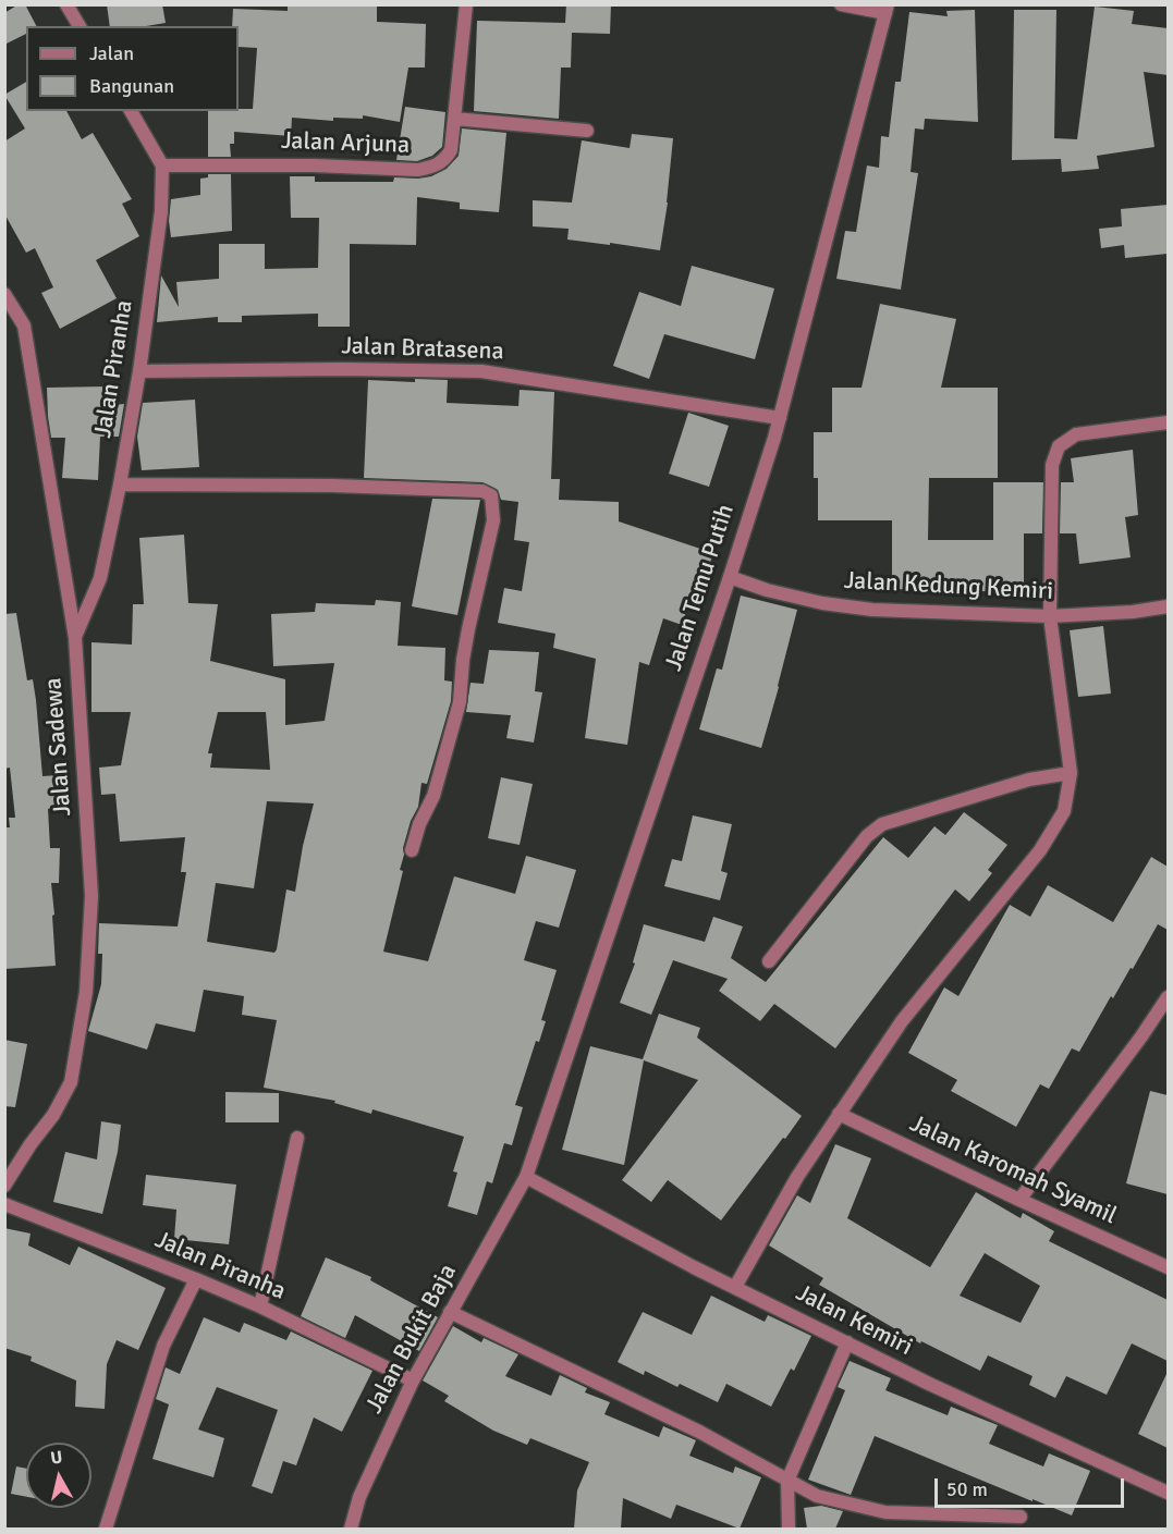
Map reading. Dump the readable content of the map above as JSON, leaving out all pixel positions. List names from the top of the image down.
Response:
{
  "streets": {
    "street": [
      "Jalan Arjuna",
      "Jalan Bratasena",
      "Jalan Piranha",
      "Jalan Kedung Kemiri",
      "Jalan Temu Putih",
      "Jalan Sadewa",
      "Jalan Karomah Syamil",
      "Jalan Kemiri",
      "Jalan Bukit Baja"
    ]
  },
  "crossings": [
    ["Jalan Arjuna", "Jalan Piranha"],
    ["Jalan Bratasena", "Jalan Piranha"],
    ["Jalan Bratasena", "Jalan Temu Putih"],
    ["Jalan Piranha", "Jalan Sadewa"],
    ["Jalan Piranha", "Jalan Bukit Baja"],
    ["Jalan Kedung Kemiri", "Jalan Temu Putih"],
    ["Jalan Temu Putih", "Jalan Kemiri"],
    ["Jalan Temu Putih", "Jalan Bukit Baja"],
    ["Jalan Kemiri", "Jalan Bukit Baja"]
  ],
  "legend": ["Jalan", "Bangunan"],
  "scale_bar": "50 m",
  "north": "top"
}
